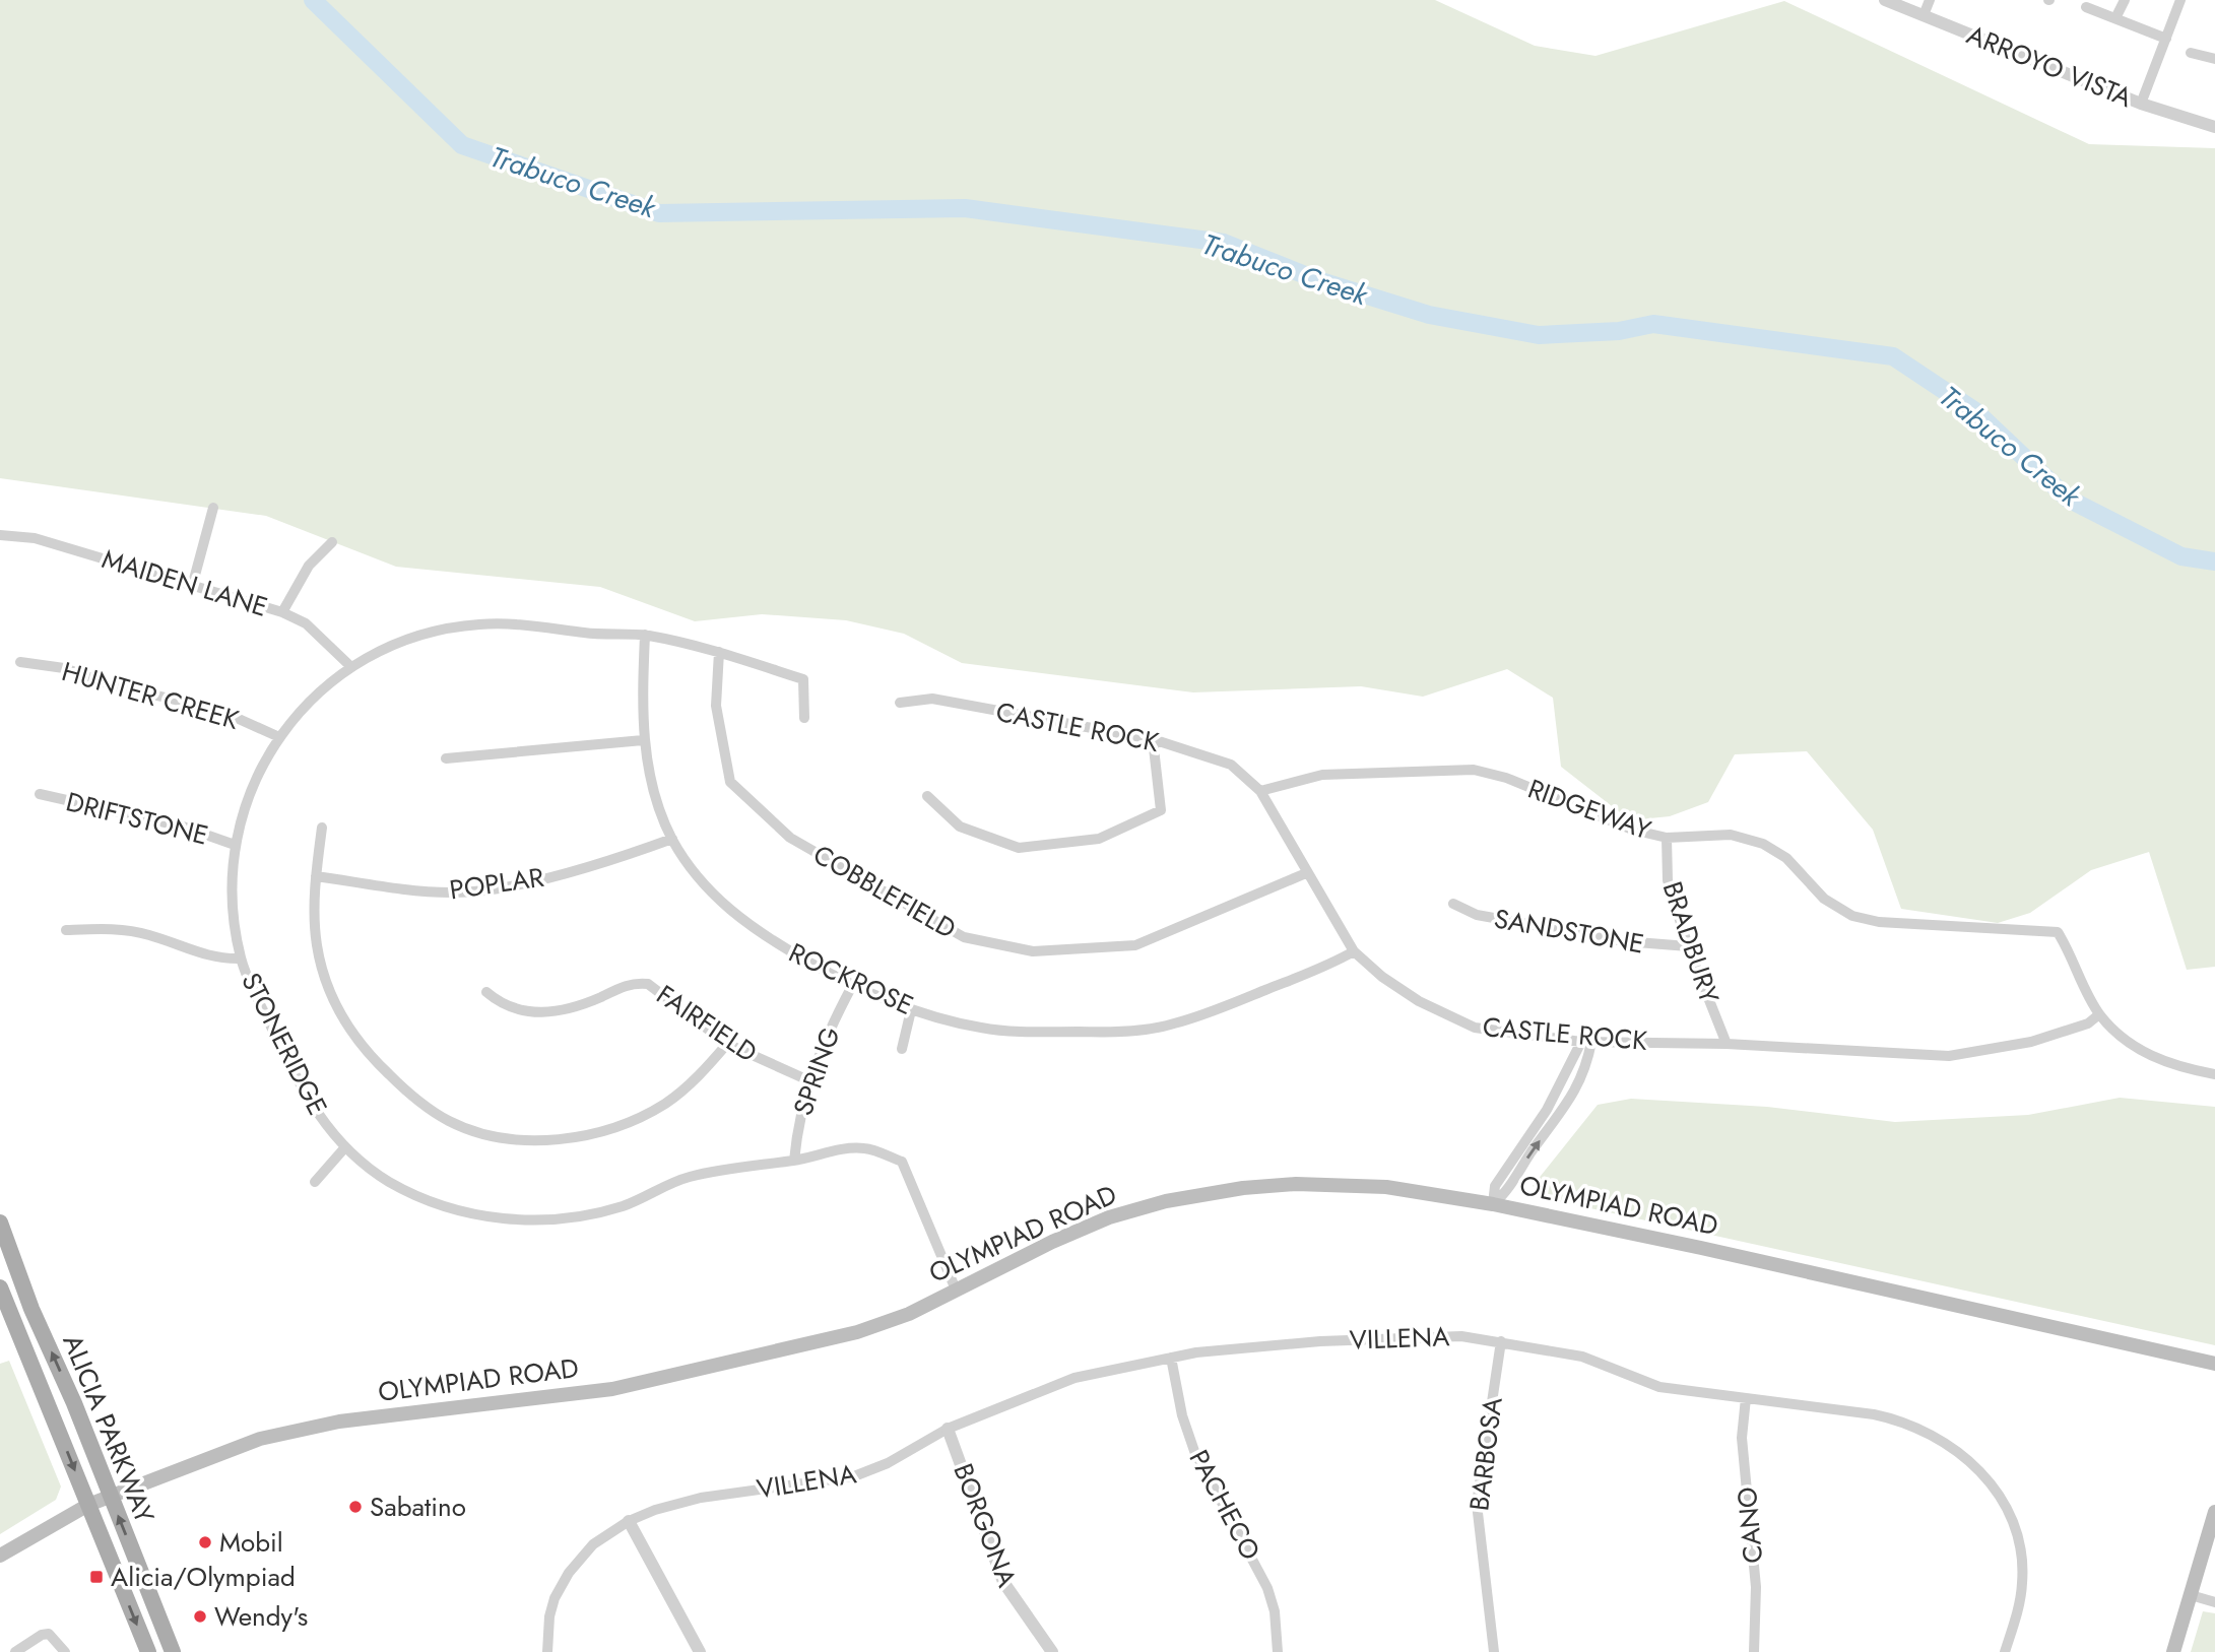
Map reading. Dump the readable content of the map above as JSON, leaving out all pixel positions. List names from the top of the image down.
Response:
{
  "streets": {
    "main road": ["OLYMPIAD ROAD", "ALICIA PARKWAY"],
    "street": [
      "ARROYO VISTA",
      "MAIDEN LANE",
      "HUNTER CREEK",
      "CASTLE ROCK",
      "RIDGEWAY",
      "DRIFTSTONE",
      "POPLAR",
      "COBBLEFIELD",
      "SANDSTONE",
      "BRADBURY",
      "ROCKROSE",
      "FAIRFIELD",
      "STONERIDGE",
      "SPRING",
      "VILLENA",
      "BARBOSA",
      "PACHECO",
      "BORGONA",
      "CANO"
    ]
  },
  "crossings": [
    ["MAIDEN LANE", "STONERIDGE"],
    ["HUNTER CREEK", "STONERIDGE"],
    ["CASTLE ROCK", "RIDGEWAY"],
    ["CASTLE ROCK", "COBBLEFIELD"],
    ["CASTLE ROCK", "BRADBURY"],
    ["CASTLE ROCK", "ROCKROSE"],
    ["RIDGEWAY", "BRADBURY"],
    ["DRIFTSTONE", "STONERIDGE"],
    ["POPLAR", "ROCKROSE"],
    ["COBBLEFIELD", "STONERIDGE"],
    ["SANDSTONE", "BRADBURY"],
    ["ROCKROSE", "STONERIDGE"],
    ["ROCKROSE", "SPRING"],
    ["FAIRFIELD", "SPRING"],
    ["STONERIDGE", "SPRING"],
    ["STONERIDGE", "OLYMPIAD ROAD"],
    ["OLYMPIAD ROAD", "ALICIA PARKWAY"],
    ["VILLENA", "BARBOSA"],
    ["VILLENA", "PACHECO"],
    ["VILLENA", "BORGONA"],
    ["VILLENA", "CANO"]
  ],
  "water": ["Trabuco Creek"],
  "places": {
    "other": ["Sabatino", "Mobil", "Wendy's"],
    "transit": ["Alicia/Olympiad"]
  }
}
